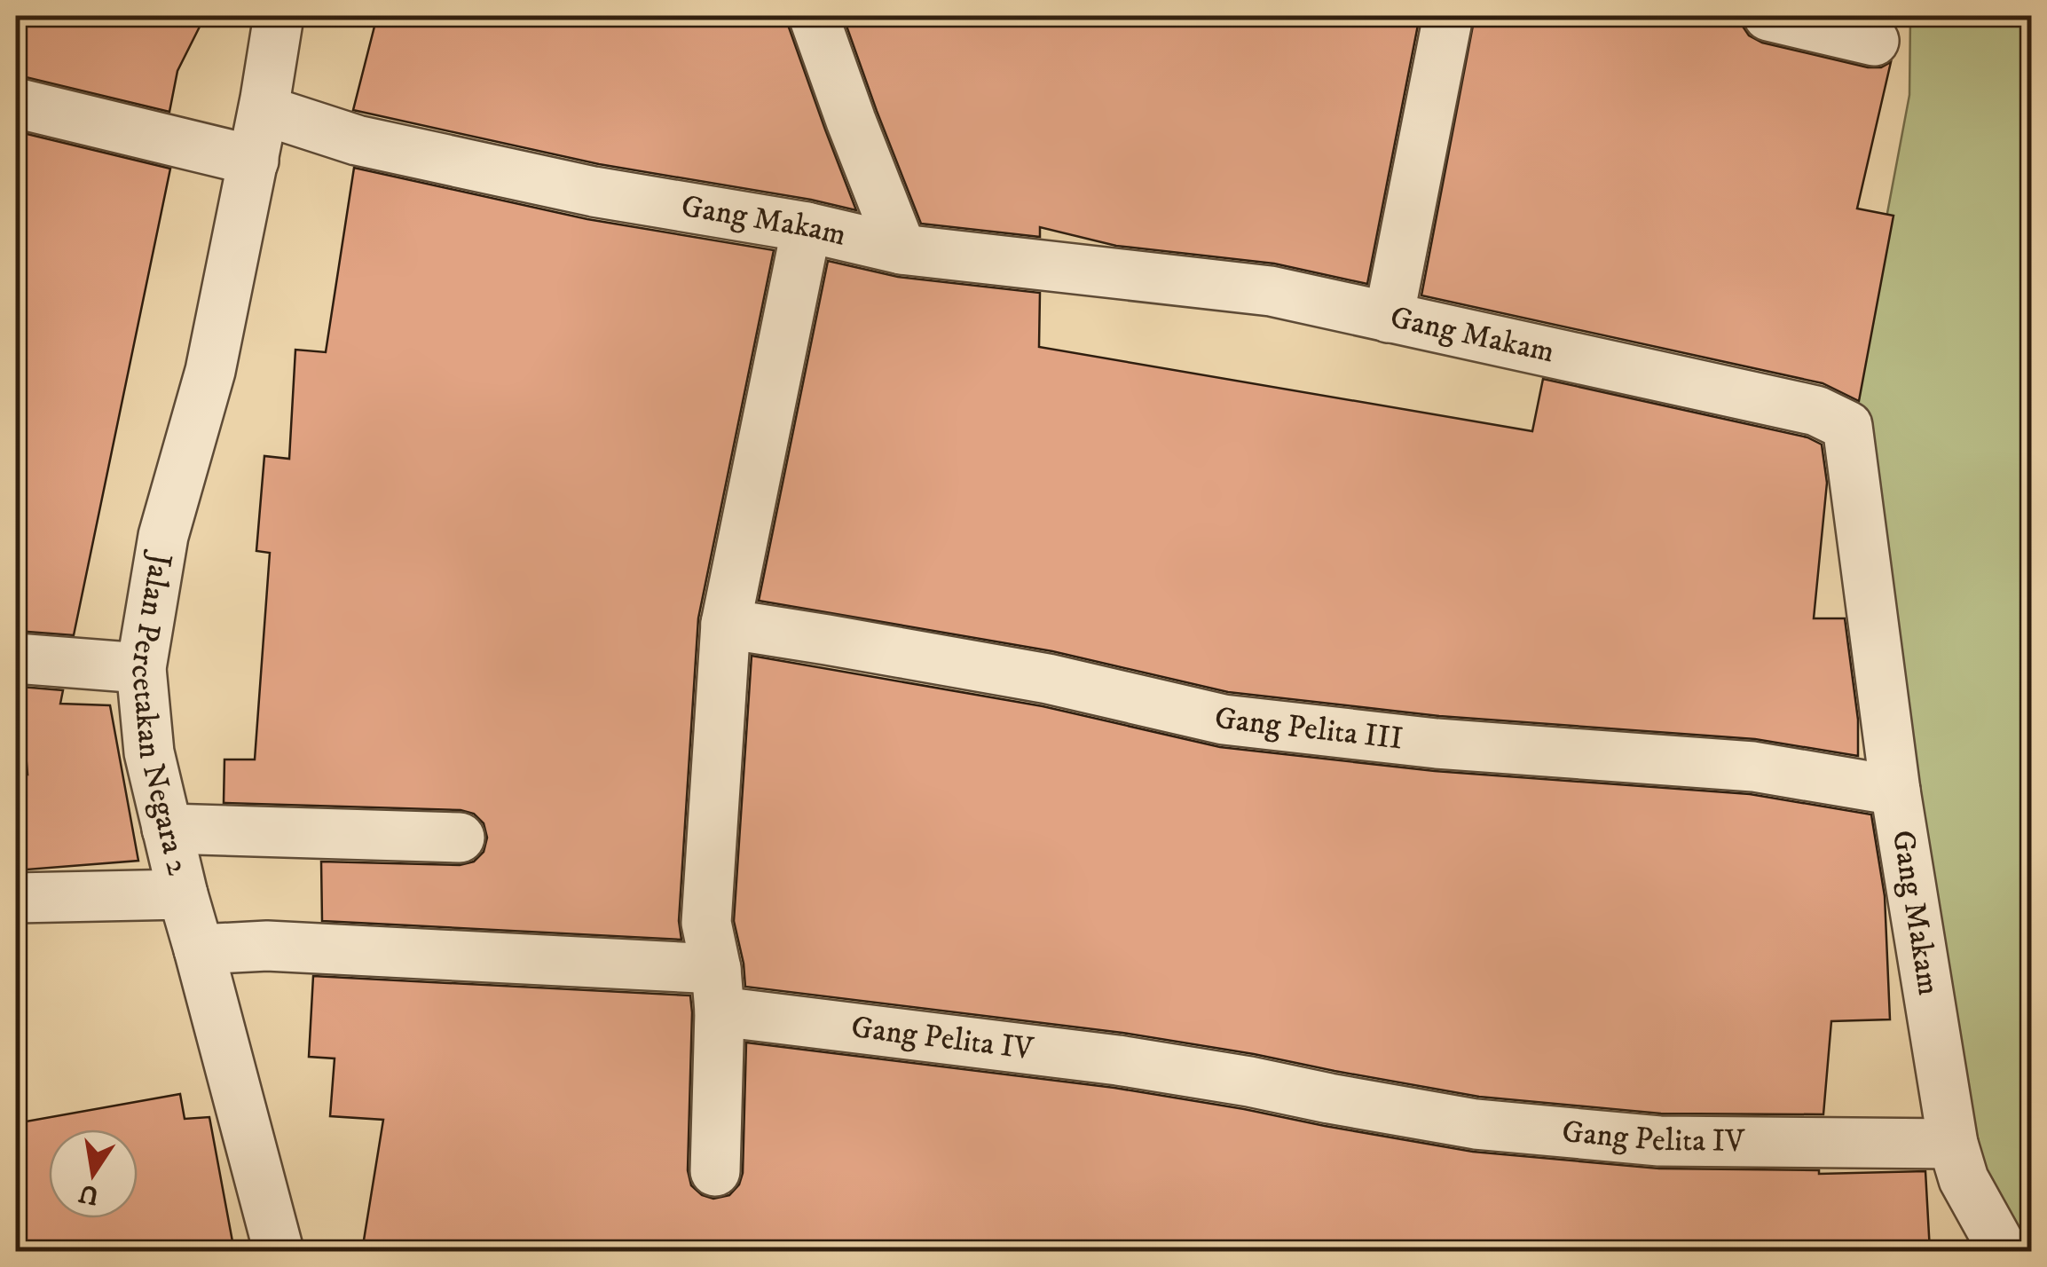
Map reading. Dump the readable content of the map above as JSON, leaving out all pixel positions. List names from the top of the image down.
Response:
{
  "streets": {
    "street": [
      "Gang Makam",
      "Jalan Percetakan Negara 2",
      "Gang Pelita III",
      "Gang Pelita IV"
    ]
  },
  "crossings": [
    ["Gang Makam", "Jalan Percetakan Negara 2"],
    ["Gang Makam", "Gang Pelita III"],
    ["Gang Makam", "Gang Pelita IV"],
    ["Jalan Percetakan Negara 2", "Gang Pelita IV"]
  ],
  "north": "bottom"
}
